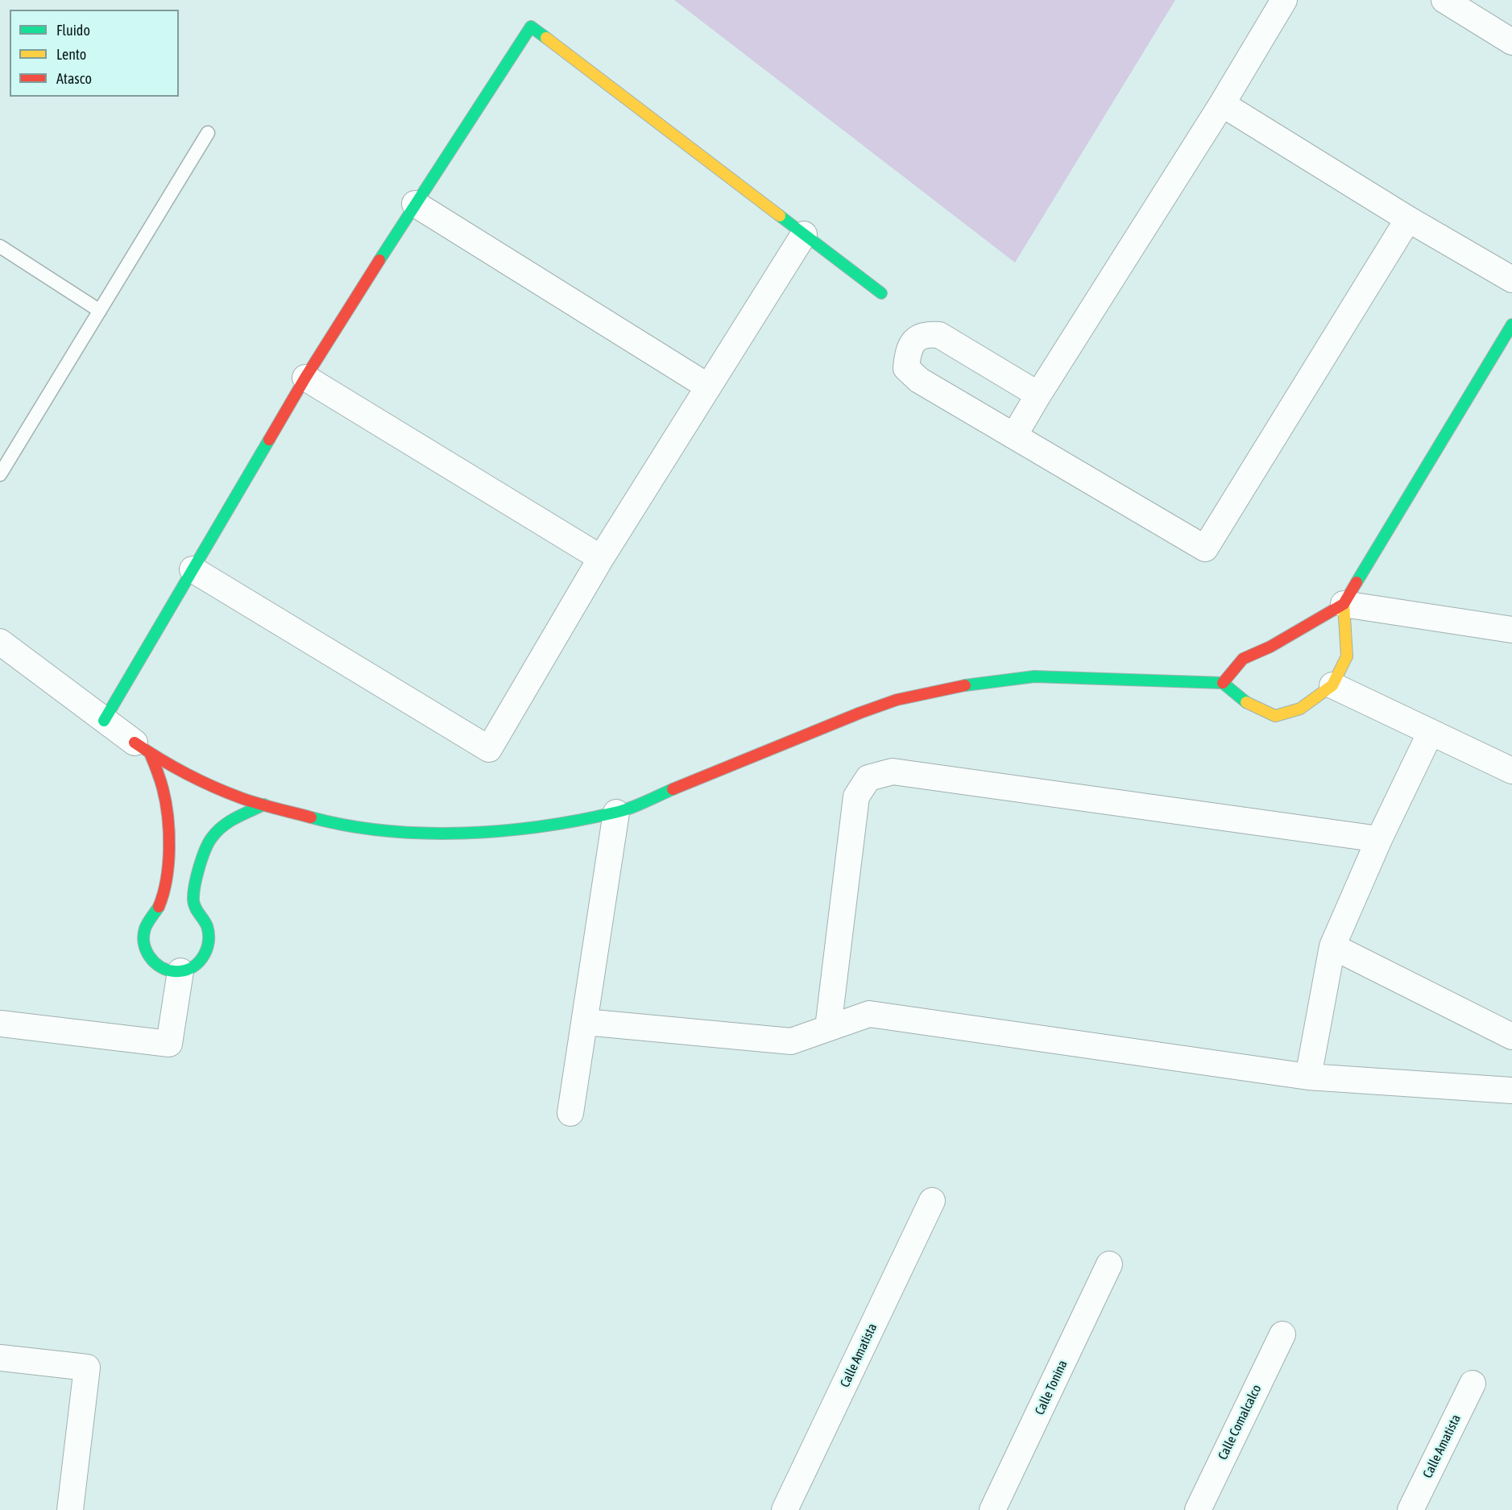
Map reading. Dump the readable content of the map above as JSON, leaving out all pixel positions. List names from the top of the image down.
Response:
{
  "streets": {
    "street": ["Calle Amatista", "Calle Tonina", "Calle Comalcalco"]
  },
  "legend": ["Fluido", "Lento", "Atasco"]
}
